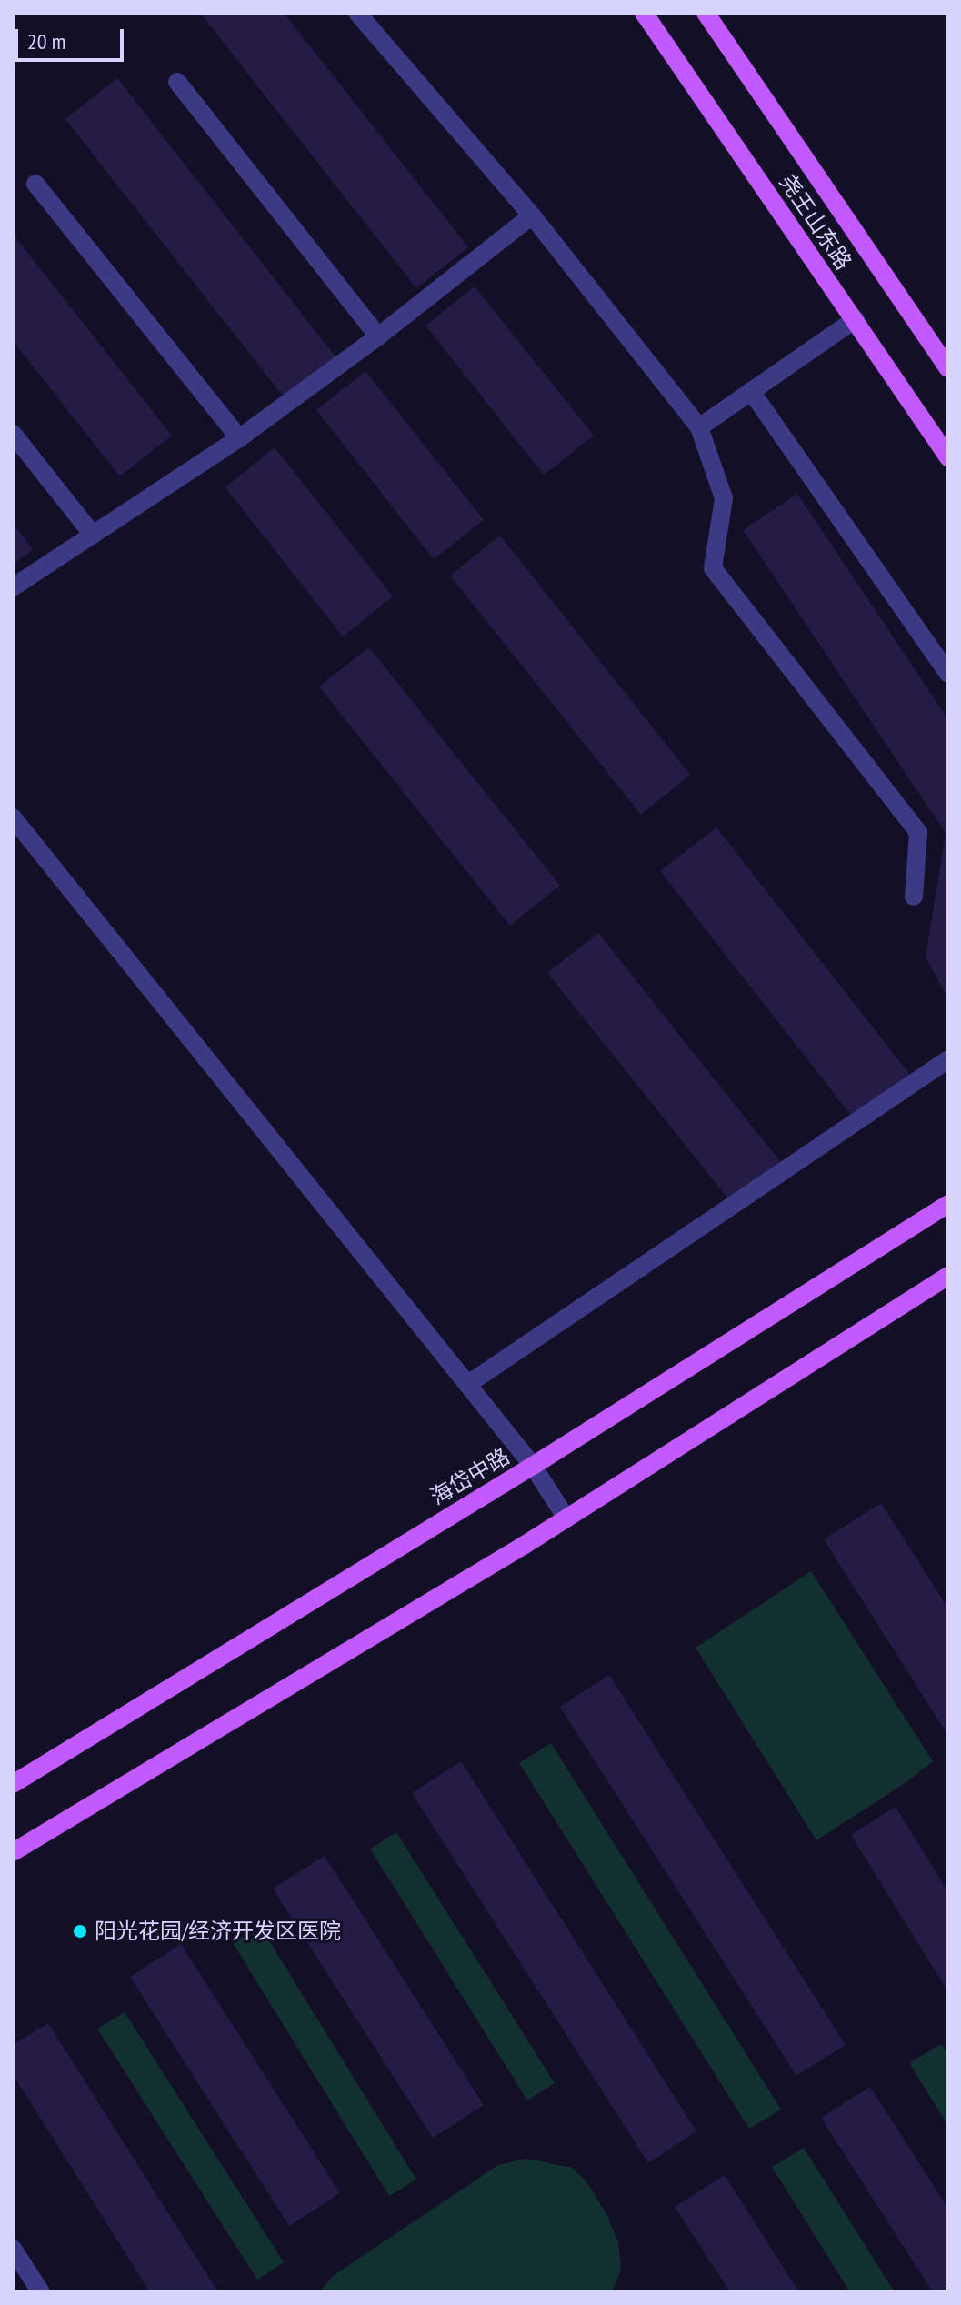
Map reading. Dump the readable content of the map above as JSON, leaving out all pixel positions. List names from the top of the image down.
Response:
{
  "streets": {
    "main road": ["尧王山东路", "海岱中路"]
  },
  "places": ["阳光花园/经济开发区医院"],
  "scale_bar": "20 m"
}
